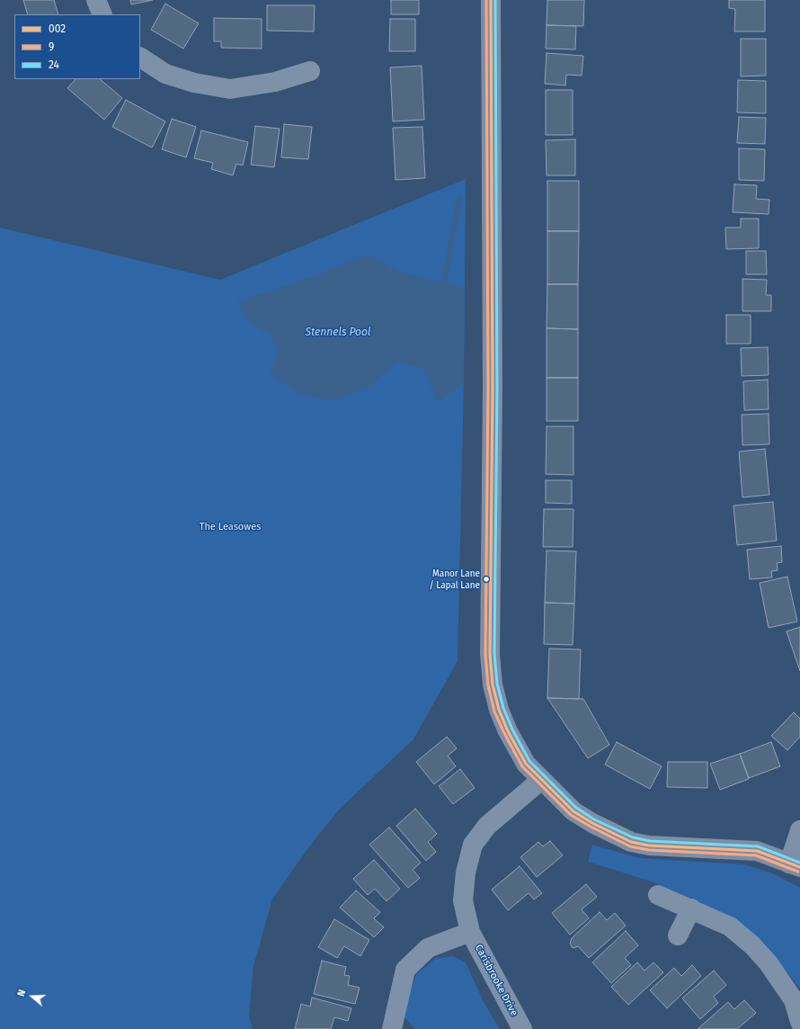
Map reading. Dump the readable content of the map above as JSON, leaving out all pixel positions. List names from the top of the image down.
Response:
{
  "streets": {
    "street": ["Carisbrooke Drive"]
  },
  "water": ["Stennels Pool"],
  "parks": ["The Leasowes"],
  "places": ["Manor Lane / Lapal Lane"],
  "lines": ["transit line 002", "transit line 9", "transit line 24"],
  "legend": ["002", "9", "24"],
  "north": "left"
}
